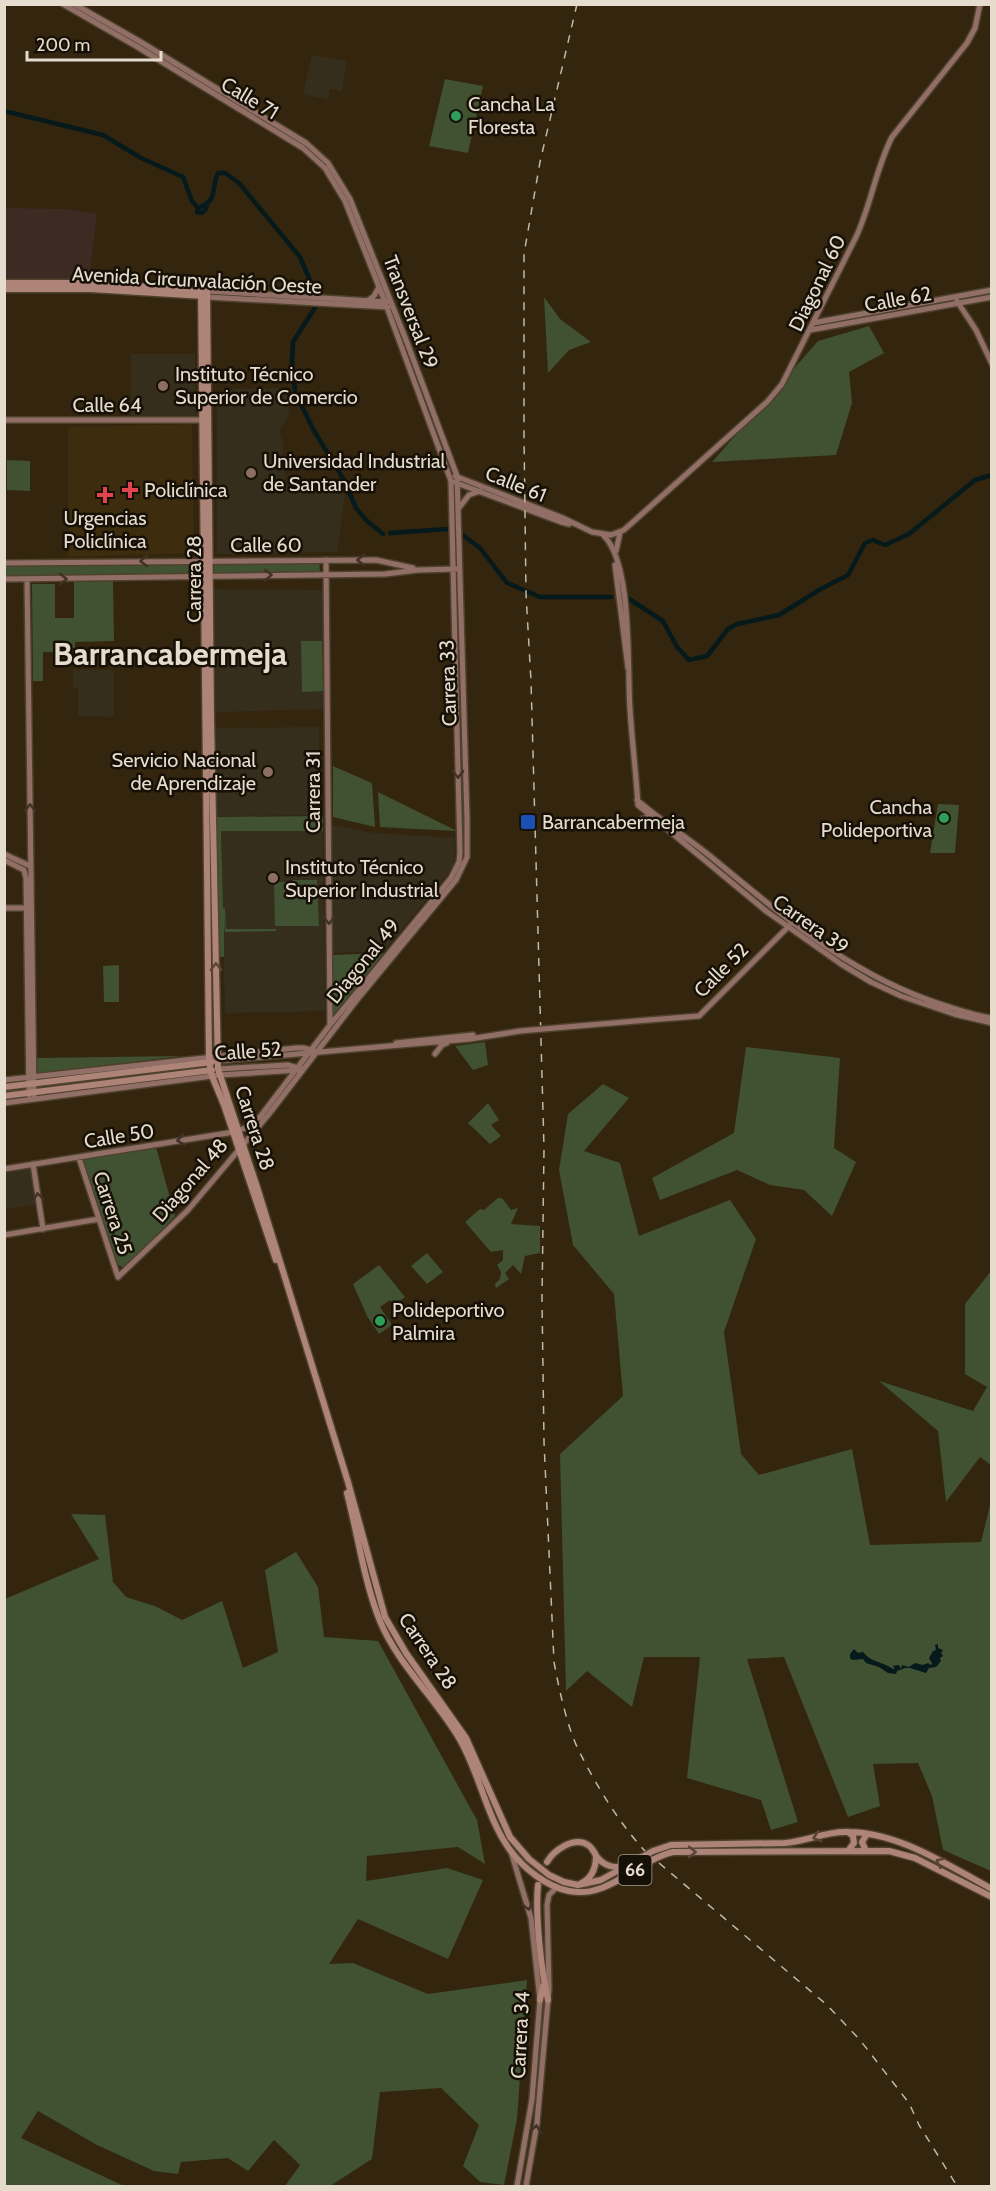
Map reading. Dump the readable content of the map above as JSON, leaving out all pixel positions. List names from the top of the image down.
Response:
{
  "streets": {
    "main road": [
      "Calle 71",
      "Avenida Circunvalación Oeste",
      "Diagonal 60",
      "Calle 62",
      "Transversal 29",
      "Calle 64",
      "Calle 61",
      "Calle 60",
      "Carrera 28",
      "Carrera 33",
      "Carrera 31",
      "Carrera 39",
      "Diagonal 49",
      "Calle 52",
      "Calle 50",
      "Diagonal 48",
      "Carrera 25",
      "66",
      "Carrera 34"
    ]
  },
  "crossings": [
    ["Calle 71", "Transversal 29"],
    ["Avenida Circunvalación Oeste", "Transversal 29"],
    ["Avenida Circunvalación Oeste", "Carrera 28"],
    ["Diagonal 60", "Calle 62"],
    ["Diagonal 60", "Calle 61"],
    ["Transversal 29", "Calle 61"],
    ["Transversal 29", "Carrera 33"],
    ["Calle 64", "Carrera 28"],
    ["Calle 61", "Carrera 33"],
    ["Calle 60", "Carrera 28"],
    ["Calle 60", "Carrera 33"],
    ["Calle 60", "Carrera 31"],
    ["Carrera 28", "Calle 52"],
    ["Carrera 28", "Calle 50"],
    ["Carrera 28", "Diagonal 48"],
    ["Carrera 28", "66"],
    ["Carrera 28", "Carrera 34"],
    ["Carrera 33", "Diagonal 49"],
    ["Carrera 31", "Diagonal 49"],
    ["Carrera 39", "Calle 52"],
    ["Diagonal 49", "Calle 52"],
    ["Diagonal 49", "Diagonal 48"],
    ["Calle 52", "Diagonal 48"],
    ["Calle 50", "Diagonal 48"],
    ["Calle 50", "Carrera 25"],
    ["Diagonal 48", "Carrera 25"],
    ["66", "Carrera 34"]
  ],
  "one_way": ["Carrera 31", "Calle 50"],
  "districts": ["Barrancabermeja"],
  "places": {
    "other": [
      "Cancha La Floresta",
      "Instituto Técnico Superior de Comercio",
      "Universidad Industrial de Santander",
      "Servicio Nacional de Aprendizaje",
      "Cancha Polideportiva",
      "Instituto Técnico Superior Industrial",
      "Polideportivo Palmira"
    ],
    "health": ["Policlínica", "Urgencias Policlínica"],
    "transit": ["Barrancabermeja"]
  },
  "scale_bar": "200 m"
}
